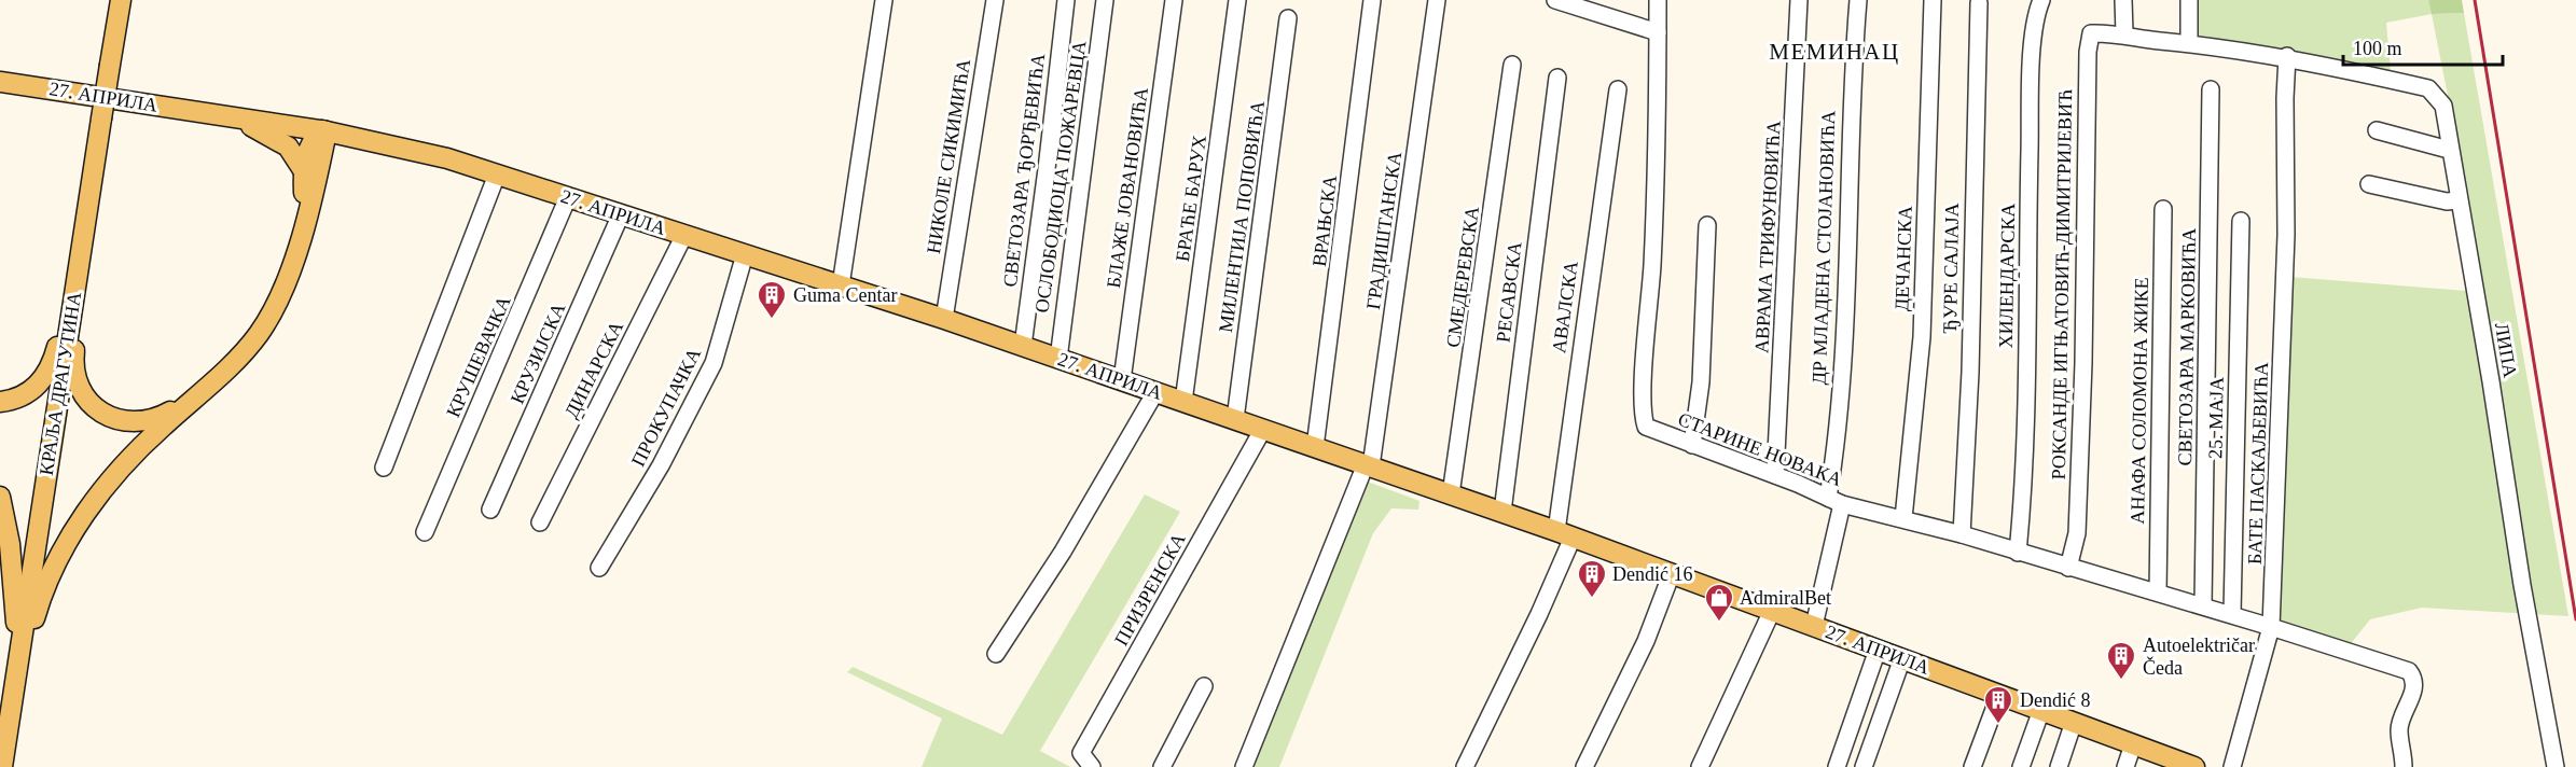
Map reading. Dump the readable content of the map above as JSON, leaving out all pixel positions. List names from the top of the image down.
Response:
{
  "streets": {
    "main road": ["27. АПРИЛА", "КРАЉА ДРАГУТИНА"],
    "street": [
      "НИКОЛЕ СИКИМИЋА",
      "СВЕТОЗАРА ЂОРЂЕВИЋА",
      "ОСЛОБОДИОЦА ПОЖАРЕВЦА",
      "БЛАЖЕ ЈОВАНОВИЋА",
      "БРАЋЕ БАРУХ",
      "МИЛЕНТИЈА ПОПОВИЋА",
      "ВРАЊСКА",
      "ГРАДИШТАНСКА",
      "АВРАМА ТРИФУНОВИЋА",
      "ДР МЛАДЕНА СТОЈАНОВИЋА",
      "ДЕЧАНСКА",
      "ЂУРЕ САЛАЈА",
      "ХИЛЕНДАРСКА",
      "СМЕДЕРЕВСКА",
      "РОКСАНДЕ ИГЊАТОВИЋ-ДИМИТРИЈЕВИЋ",
      "РЕСАВСКА",
      "АВАЛСКА",
      "СВЕТОЗАРА МАРКОВИЋА",
      "ЛИПА",
      "КРУЗИЈСКА",
      "КРУШЕВАЧКА",
      "ДИНАРСКА",
      "АНАФА СОЛОМОНА ЖИКЕ",
      "ПРОКУПАЧКА",
      "25. МАЈА",
      "СТАРИНЕ НОВАКА",
      "БАТЕ ПАСКАЉЕВИЋА",
      "ПРИЗРЕНСКА"
    ]
  },
  "crossings": [
    ["27. АПРИЛА", "НИКОЛЕ СИКИМИЋА"],
    ["27. АПРИЛА", "СВЕТОЗАРА ЂОРЂЕВИЋА"],
    ["27. АПРИЛА", "ОСЛОБОДИОЦА ПОЖАРЕВЦА"],
    ["27. АПРИЛА", "БЛАЖЕ ЈОВАНОВИЋА"],
    ["27. АПРИЛА", "БРАЋЕ БАРУХ"],
    ["27. АПРИЛА", "МИЛЕНТИЈА ПОПОВИЋА"],
    ["27. АПРИЛА", "ВРАЊСКА"],
    ["27. АПРИЛА", "ГРАДИШТАНСКА"],
    ["27. АПРИЛА", "ДР МЛАДЕНА СТОЈАНОВИЋА"],
    ["27. АПРИЛА", "СМЕДЕРЕВСКА"],
    ["27. АПРИЛА", "РЕСАВСКА"],
    ["27. АПРИЛА", "АВАЛСКА"],
    ["27. АПРИЛА", "КРУЗИЈСКА"],
    ["27. АПРИЛА", "КРУШЕВАЧКА"],
    ["27. АПРИЛА", "ДИНАРСКА"],
    ["27. АПРИЛА", "ПРОКУПАЧКА"],
    ["27. АПРИЛА", "ПРИЗРЕНСКА"],
    ["АВРАМА ТРИФУНОВИЋА", "СТАРИНЕ НОВАКА"],
    ["ДР МЛАДЕНА СТОЈАНОВИЋА", "СТАРИНЕ НОВАКА"],
    ["ДЕЧАНСКА", "СТАРИНЕ НОВАКА"],
    ["ЂУРЕ САЛАЈА", "СТАРИНЕ НОВАКА"],
    ["ХИЛЕНДАРСКА", "СТАРИНЕ НОВАКА"],
    ["РОКСАНДЕ ИГЊАТОВИЋ-ДИМИТРИЈЕВИЋ", "ЛИПА"],
    ["РОКСАНДЕ ИГЊАТОВИЋ-ДИМИТРИЈЕВИЋ", "СТАРИНЕ НОВАКА"],
    ["СВЕТОЗАРА МАРКОВИЋА", "СТАРИНЕ НОВАКА"],
    ["ЛИПА", "БАТЕ ПАСКАЉЕВИЋА"],
    ["АНАФА СОЛОМОНА ЖИКЕ", "СТАРИНЕ НОВАКА"],
    ["25. МАЈА", "СТАРИНЕ НОВАКА"],
    ["СТАРИНЕ НОВАКА", "БАТЕ ПАСКАЉЕВИЋА"]
  ],
  "districts": ["МЕМИНАЦ"],
  "places": {
    "building": [
      "Guma Centar",
      "Dendić 16",
      "Autoelektričar Čeda",
      "Dendić 8"
    ],
    "shop": ["AdmiralBet"]
  },
  "scale_bar": "100 m"
}
